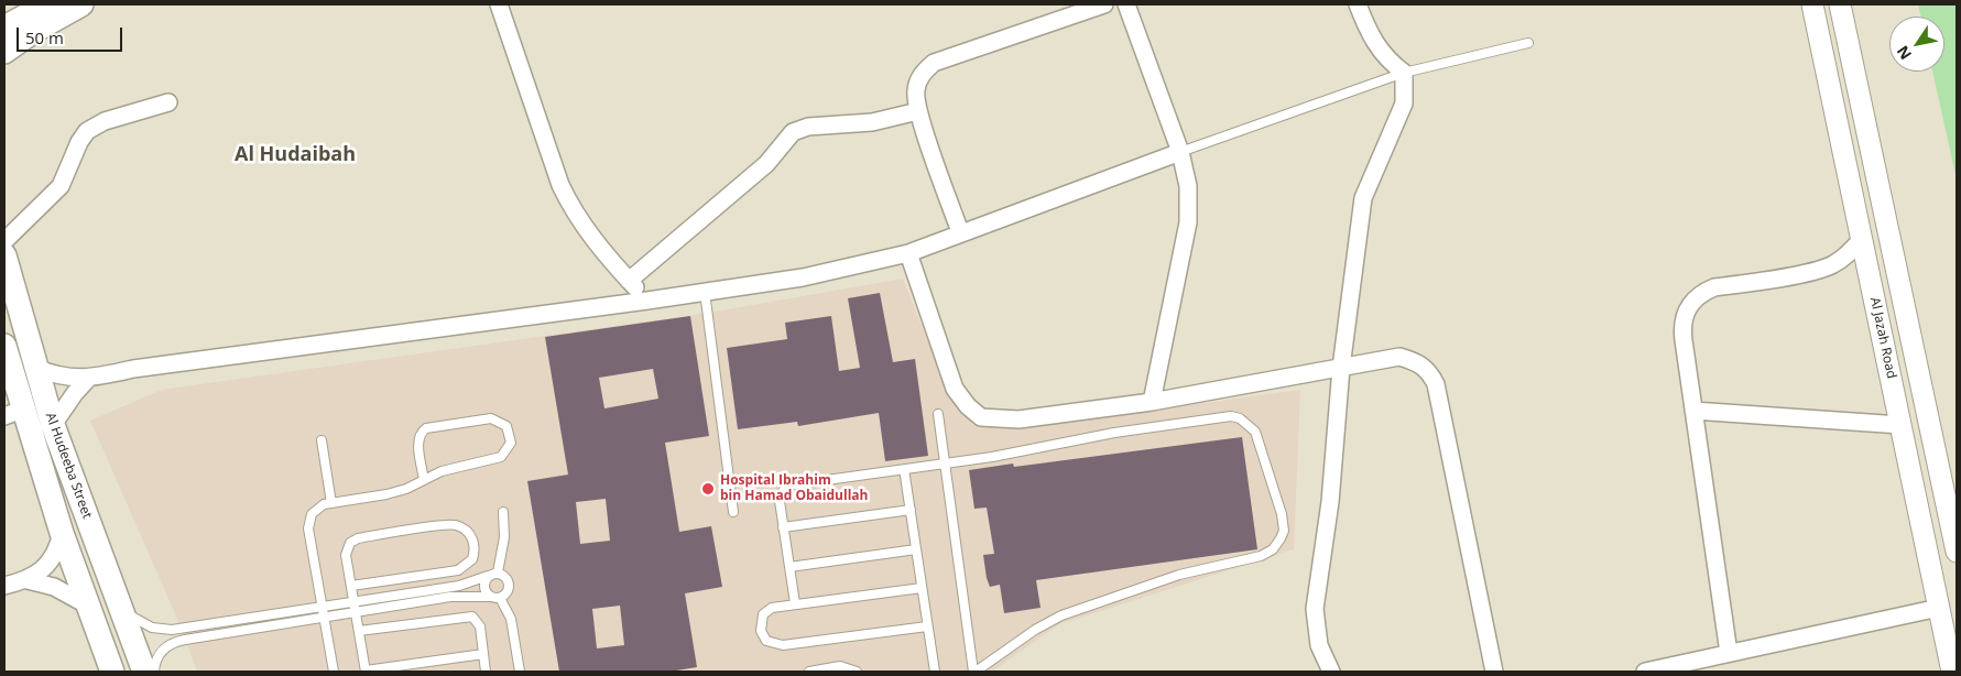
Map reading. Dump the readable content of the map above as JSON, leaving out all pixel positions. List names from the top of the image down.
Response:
{
  "streets": {
    "main road": ["Al Hudeeba Street"],
    "street": ["Al Jazah Road"]
  },
  "districts": ["Al Hudaibah"],
  "places": ["Hospital Ibrahim bin Hamad Obaidullah"],
  "scale_bar": "50 m",
  "north": "bottom left"
}
